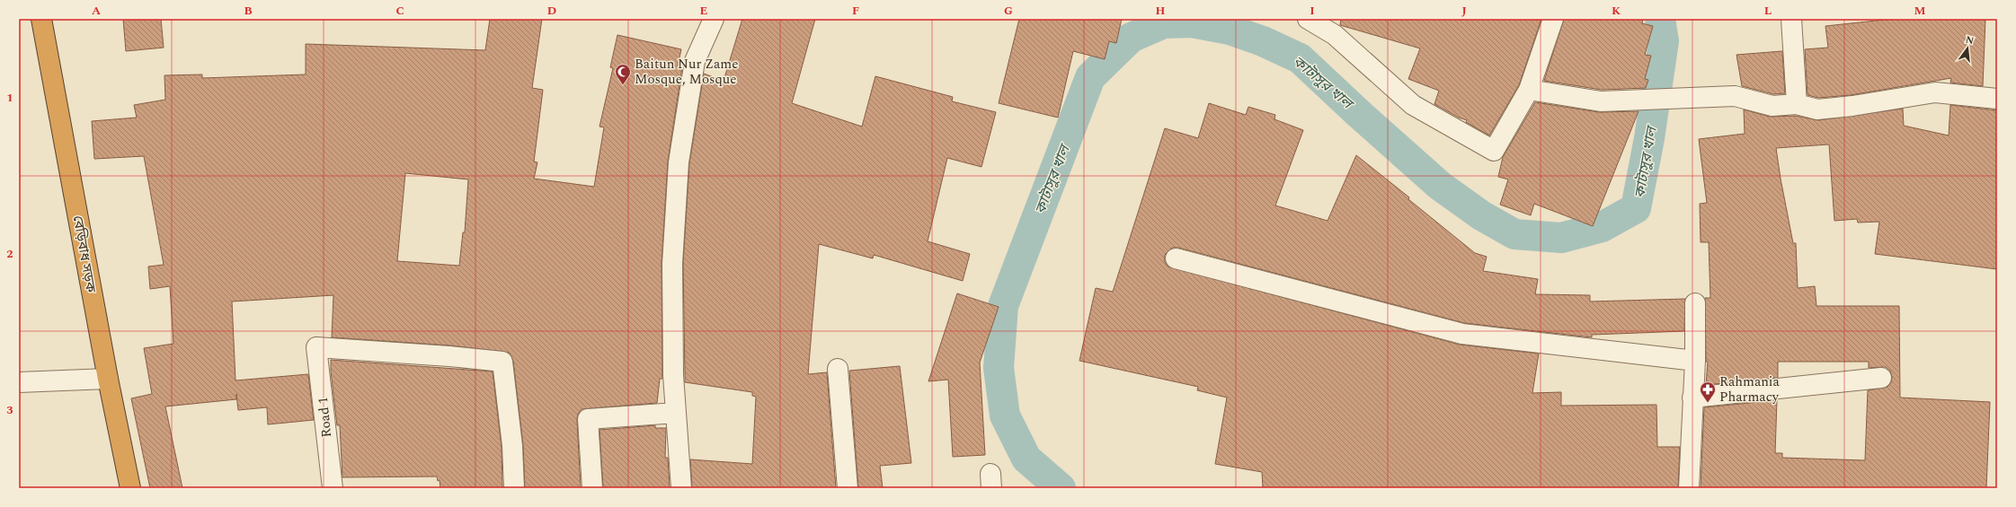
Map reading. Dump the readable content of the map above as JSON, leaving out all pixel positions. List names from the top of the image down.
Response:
{
  "streets": {
    "highway": ["বেড়িবাধ সড়ক"],
    "street": ["Road 1"]
  },
  "water": ["কাটাসুর খাল"],
  "places": {
    "mosque": ["Baitun Nur Zame Mosque, Mosque"],
    "pharmacy": ["Rahmania Pharmacy"]
  },
  "north": "top",
  "grid": {
    "columns": [
      "A",
      "B",
      "C",
      "D",
      "E",
      "F",
      "G",
      "H",
      "I",
      "J",
      "K",
      "L",
      "M"
    ],
    "rows": ["1", "2", "3"]
  }
}
